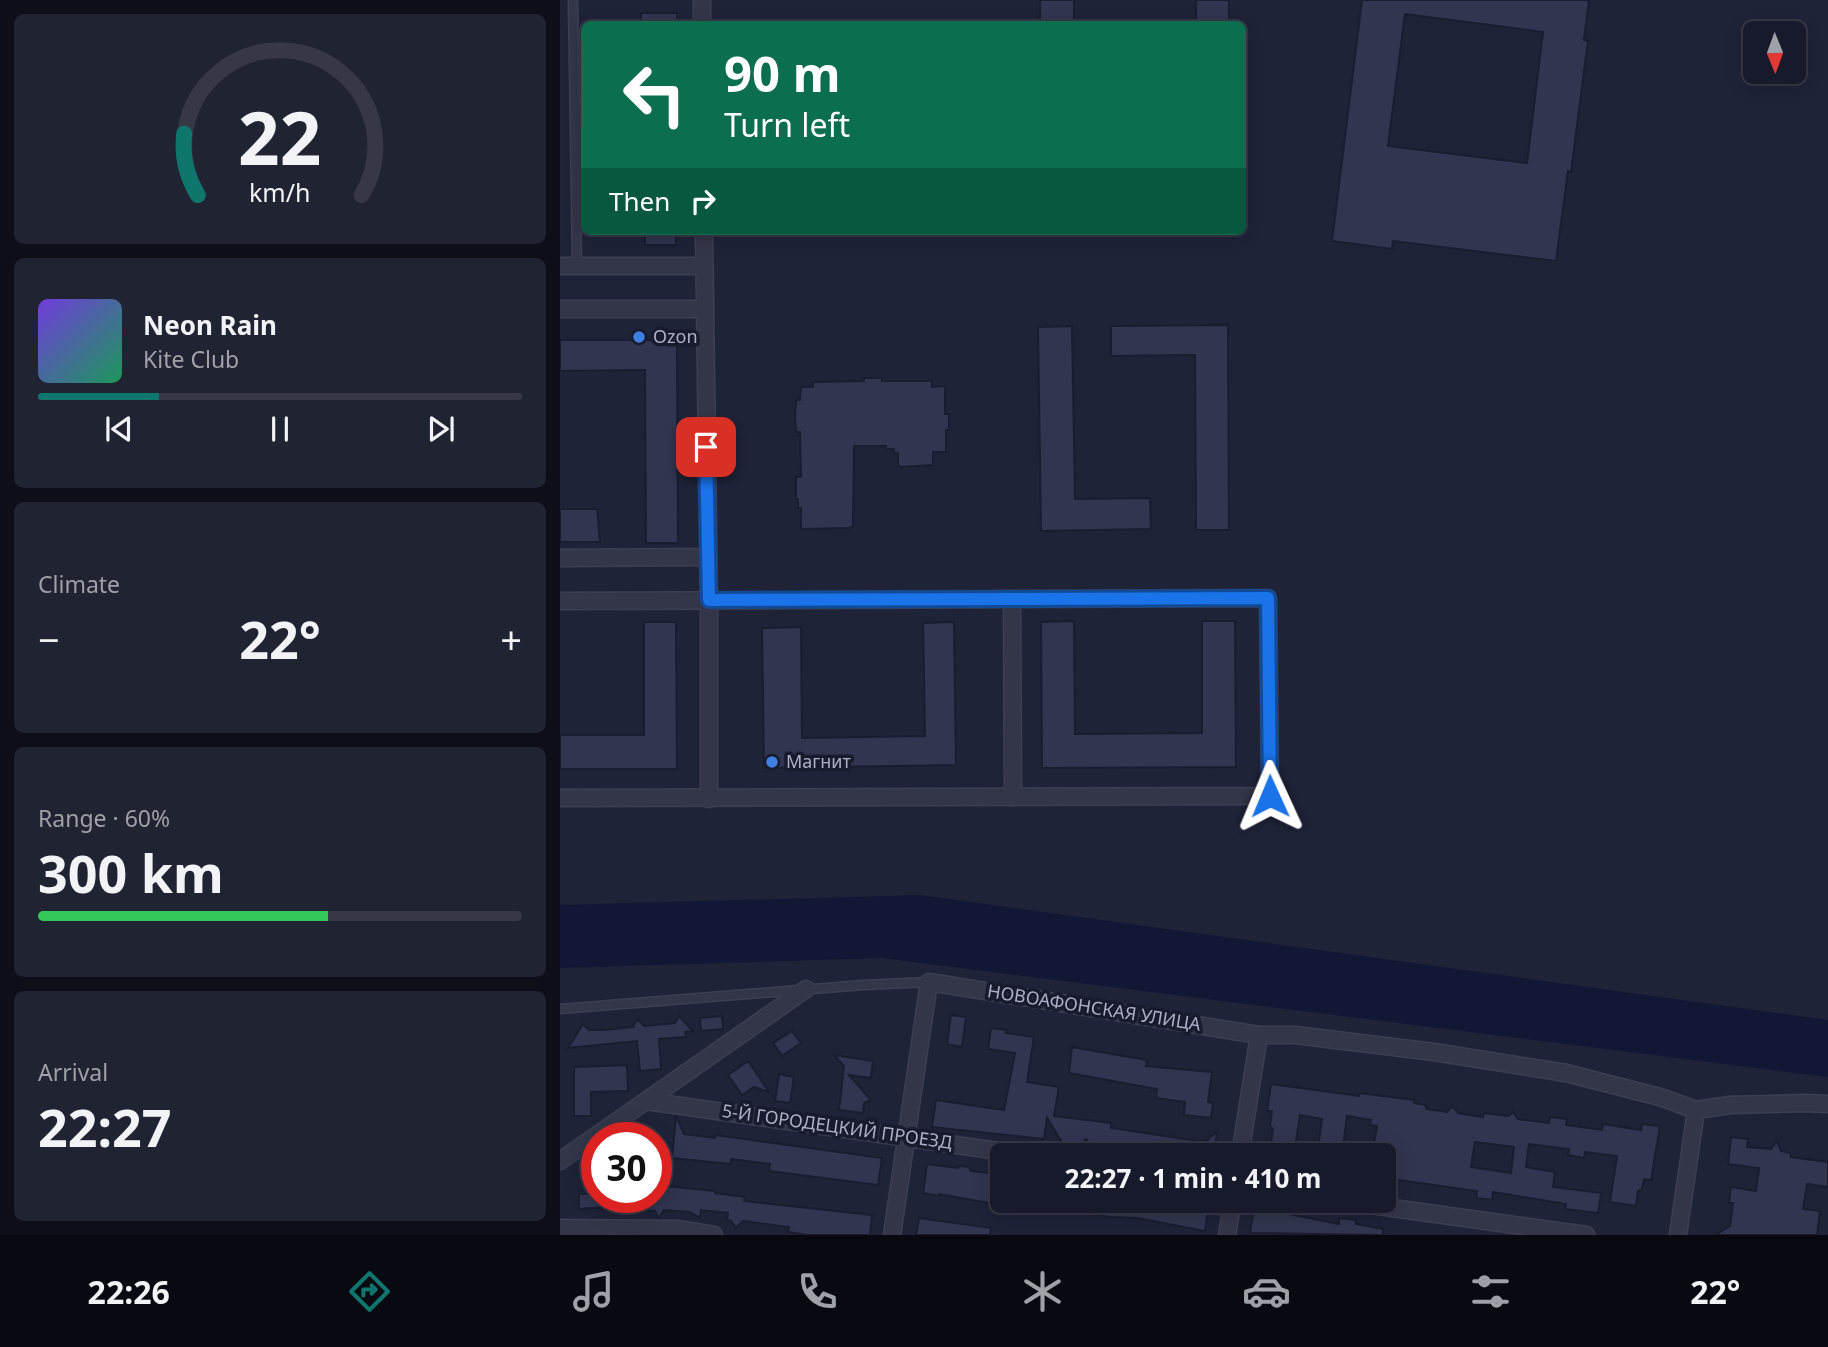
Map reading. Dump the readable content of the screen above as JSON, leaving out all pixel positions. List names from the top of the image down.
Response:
{
  "streets": {
    "street": ["НОВОАФОНСКАЯ УЛИЦА", "5-Й ГОРОДЕЦКИЙ ПРОЕЗД"]
  },
  "places": ["Ozon", "Магнит"],
  "north": "bottom",
  "page": {
    "turn": ["90 m", "Turn left"],
    "then": "Then",
    "song": ["Neon Rain", "Kite Club"],
    "tile": [
      "Climate",
      ["Range · 60%", "300 km"],
      ["Arrival", "22:27"]
    ],
    "heat": ["−", "22°", "+"],
    "limit": "30",
    "trip": "22:27 · 1 min · 410 m",
    "tabs": ["22:26", "22°"],
    "gauge": ["22", "km/h"]
  }
}
